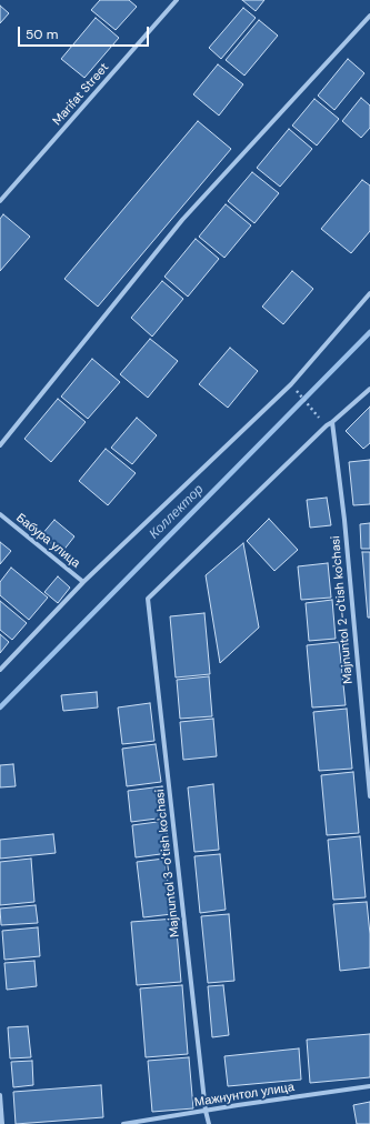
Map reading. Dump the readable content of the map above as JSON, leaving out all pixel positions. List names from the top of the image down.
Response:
{
  "streets": {
    "street": [
      "Marifat Street",
      "Бабура улица",
      "Majnuntol 2-o'tish ko'chasi",
      "Majnuntol 3-o'tish ko'chasi",
      "Мажнунтол улица"
    ]
  },
  "crossings": [
    ["Majnuntol 3-o'tish ko'chasi", "Мажнунтол улица"]
  ],
  "water": ["Коллектор"],
  "scale_bar": "50 m"
}
